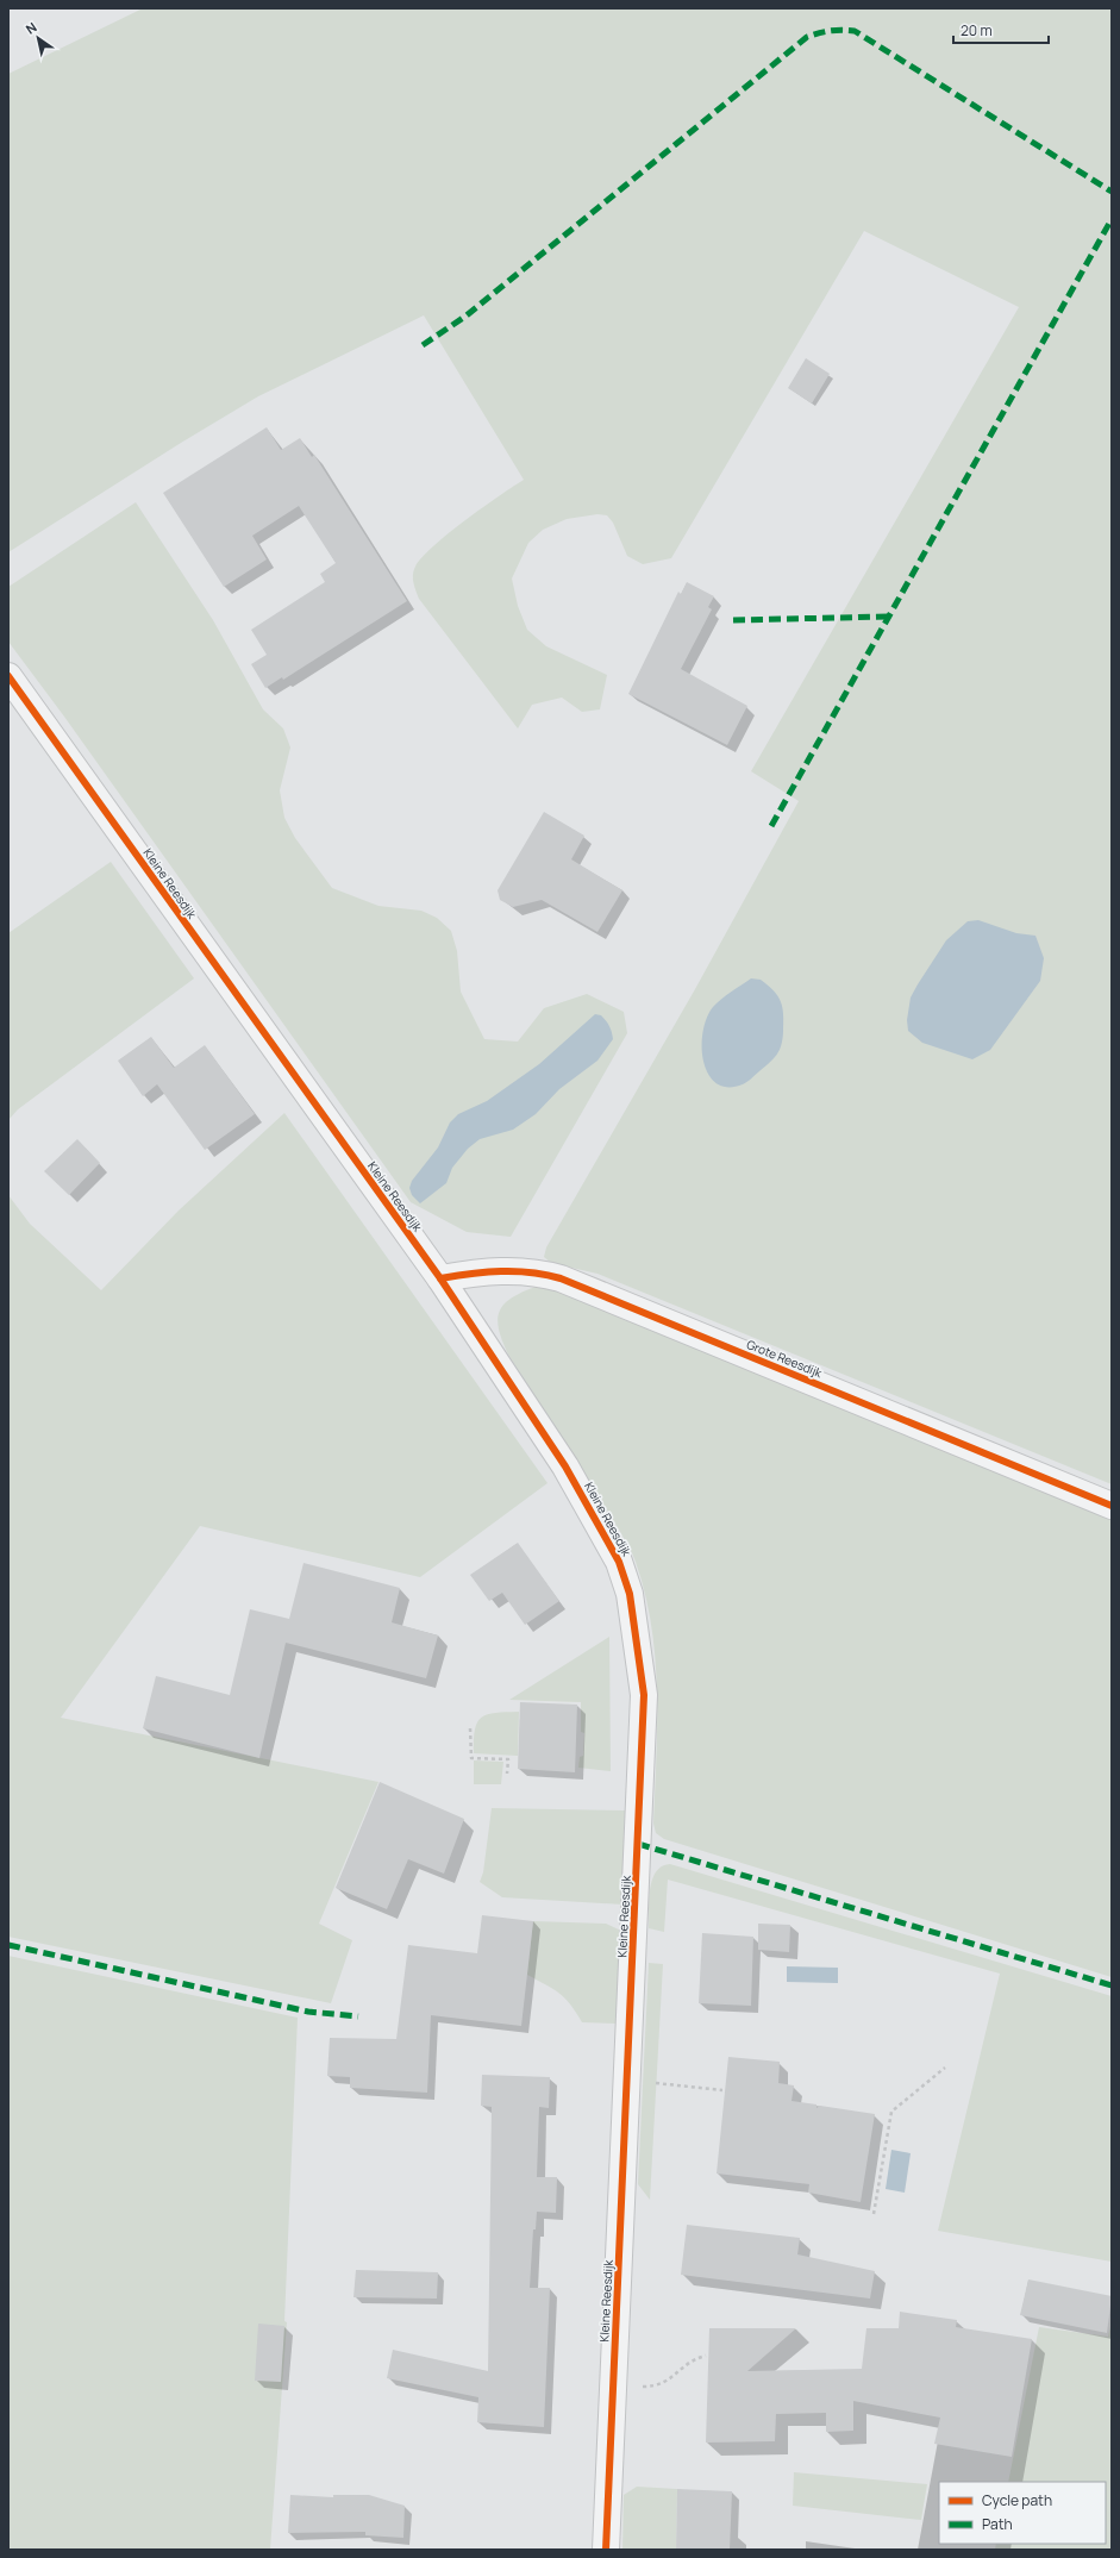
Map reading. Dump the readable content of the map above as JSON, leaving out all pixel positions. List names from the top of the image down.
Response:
{
  "streets": {
    "street": ["Kleine Reesdijk", "Grote Reesdijk"]
  },
  "crossings": [
    ["Kleine Reesdijk", "Grote Reesdijk"]
  ],
  "legend": ["Cycle path", "Path"],
  "scale_bar": "20 m",
  "north": "top left"
}
